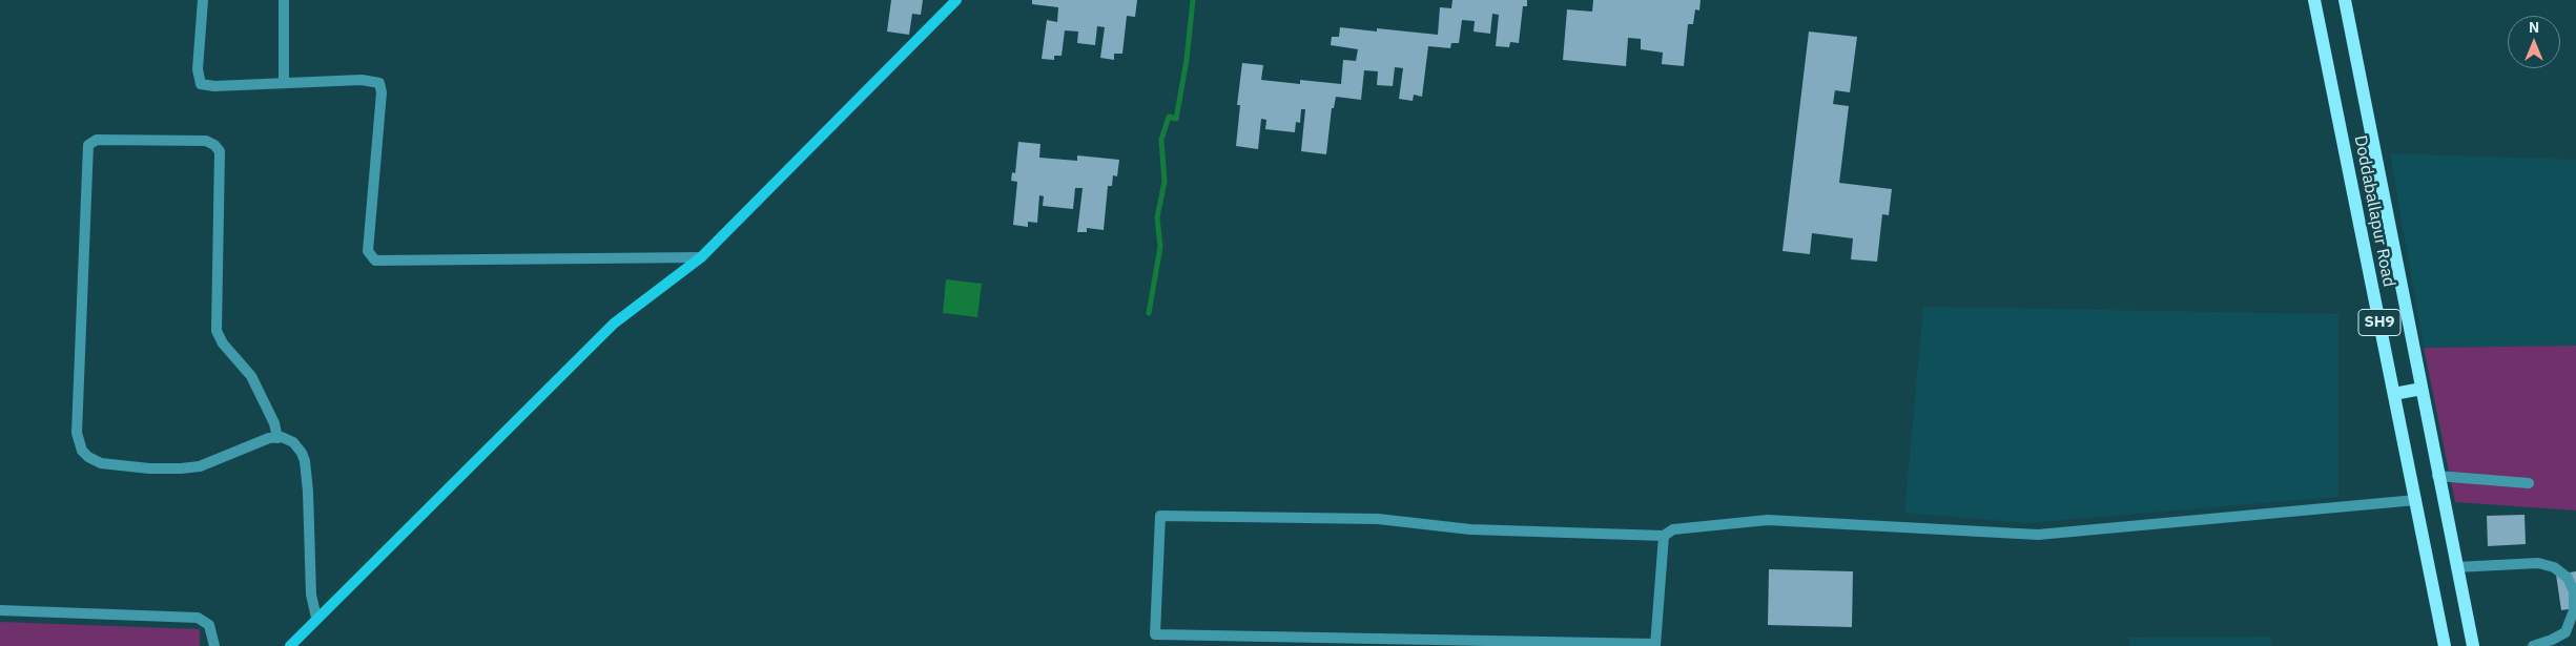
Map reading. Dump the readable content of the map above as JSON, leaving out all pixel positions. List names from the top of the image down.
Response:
{
  "streets": {
    "main road": ["Doddaballapur Road", "SH9"]
  },
  "north": "top"
}
